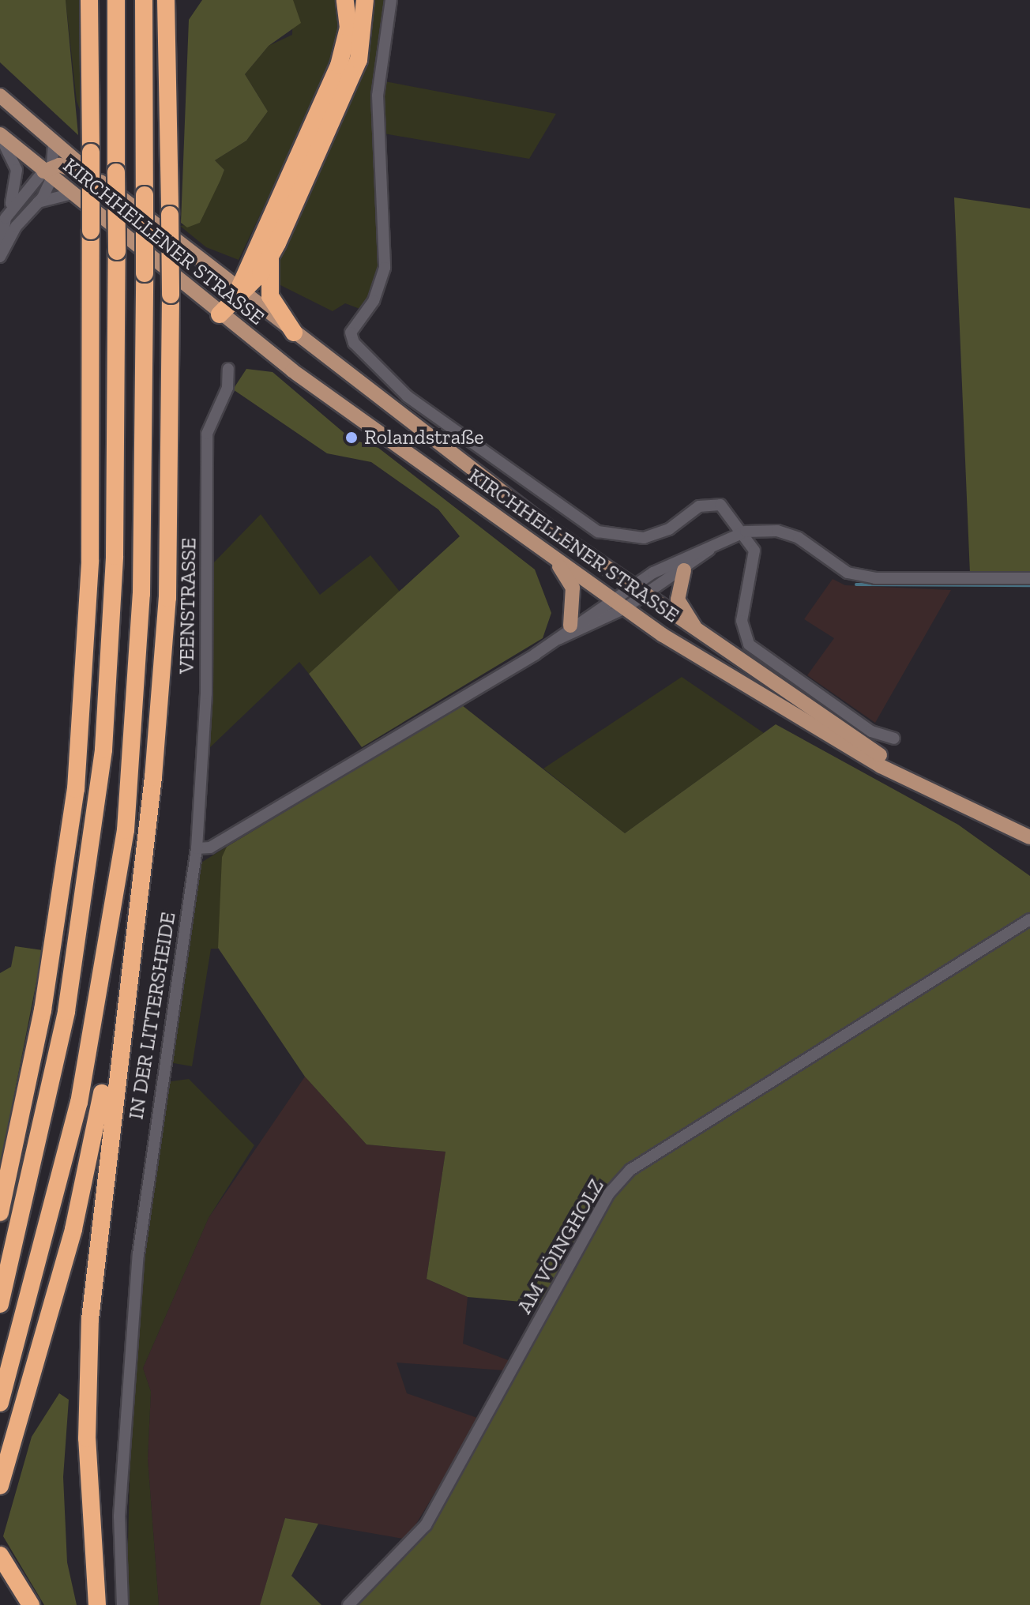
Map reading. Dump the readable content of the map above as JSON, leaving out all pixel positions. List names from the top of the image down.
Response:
{
  "streets": {
    "main road": ["KIRCHHELLENER STRASSE"],
    "street": ["VEENSTRASSE", "IN DER LITTERSHEIDE", "AM VÖINGHOLZ"]
  },
  "crossings": [
    ["VEENSTRASSE", "IN DER LITTERSHEIDE"]
  ],
  "places": ["Rolandstraße"]
}
